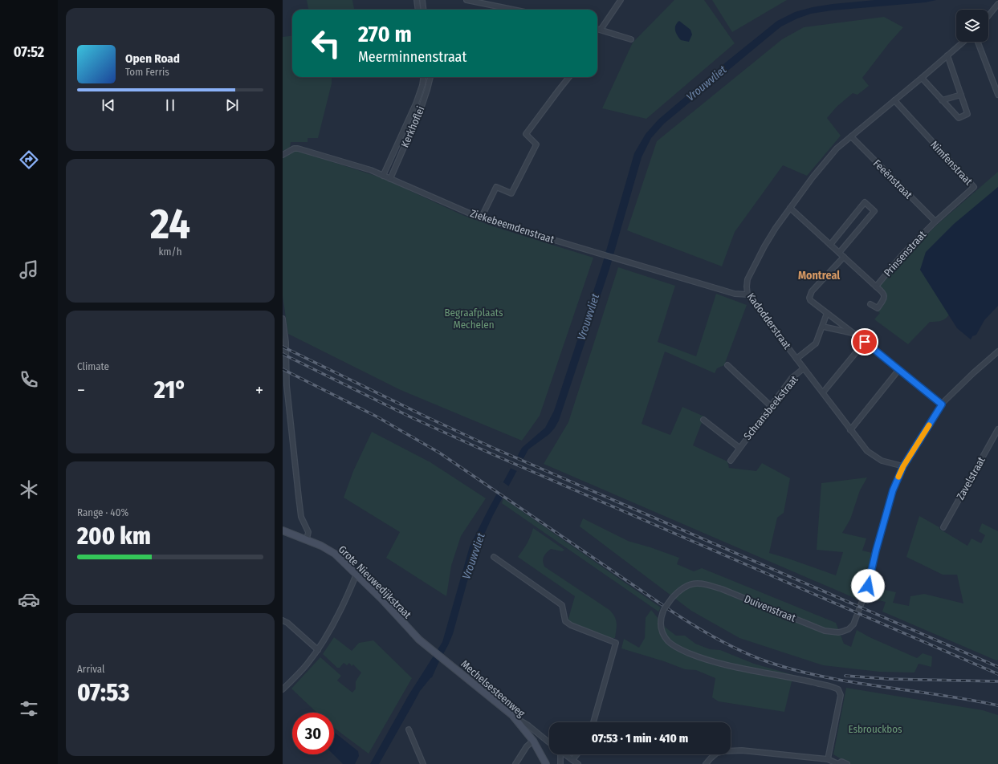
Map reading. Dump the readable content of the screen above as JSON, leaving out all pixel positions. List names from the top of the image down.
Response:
{
  "streets": {
    "main road": ["Grote Nieuwedijkstraat", "Mechelsesteenweg"],
    "street": [
      "Kerkhoflei",
      "Nimfenstraat",
      "Feeënstraat",
      "Ziekebeemdenstraat",
      "Prinsenstraat",
      "Kadodderstraat",
      "Schransbeekstraat",
      "Zavelstraat",
      "Duivenstraat"
    ]
  },
  "crossings": [
    ["Kerkhoflei", "Ziekebeemdenstraat"],
    ["Nimfenstraat", "Feeënstraat"],
    ["Nimfenstraat", "Prinsenstraat"],
    ["Nimfenstraat", "Kadodderstraat"],
    ["Feeënstraat", "Prinsenstraat"],
    ["Feeënstraat", "Kadodderstraat"],
    ["Ziekebeemdenstraat", "Kadodderstraat"],
    ["Prinsenstraat", "Kadodderstraat"],
    ["Kadodderstraat", "Schransbeekstraat"],
    ["Kadodderstraat", "Duivenstraat"],
    ["Grote Nieuwedijkstraat", "Mechelsesteenweg"]
  ],
  "districts": ["Montreal"],
  "water": ["Vrouwvliet"],
  "parks": ["Begraafplaats Mechelen", "Esbrouckbos"],
  "page": {
    "tabs": "07:52",
    "turn": ["270 m", "Meerminnenstraat"],
    "song": ["Open Road", "Tom Ferris"],
    "tile": [
      ["24", "km/h"],
      "Climate",
      ["Range · 40%", "200 km"],
      ["Arrival", "07:53"]
    ],
    "heat": ["−", "21°", "+"],
    "limit": "30",
    "trip": "07:53 · 1 min · 410 m"
  }
}
